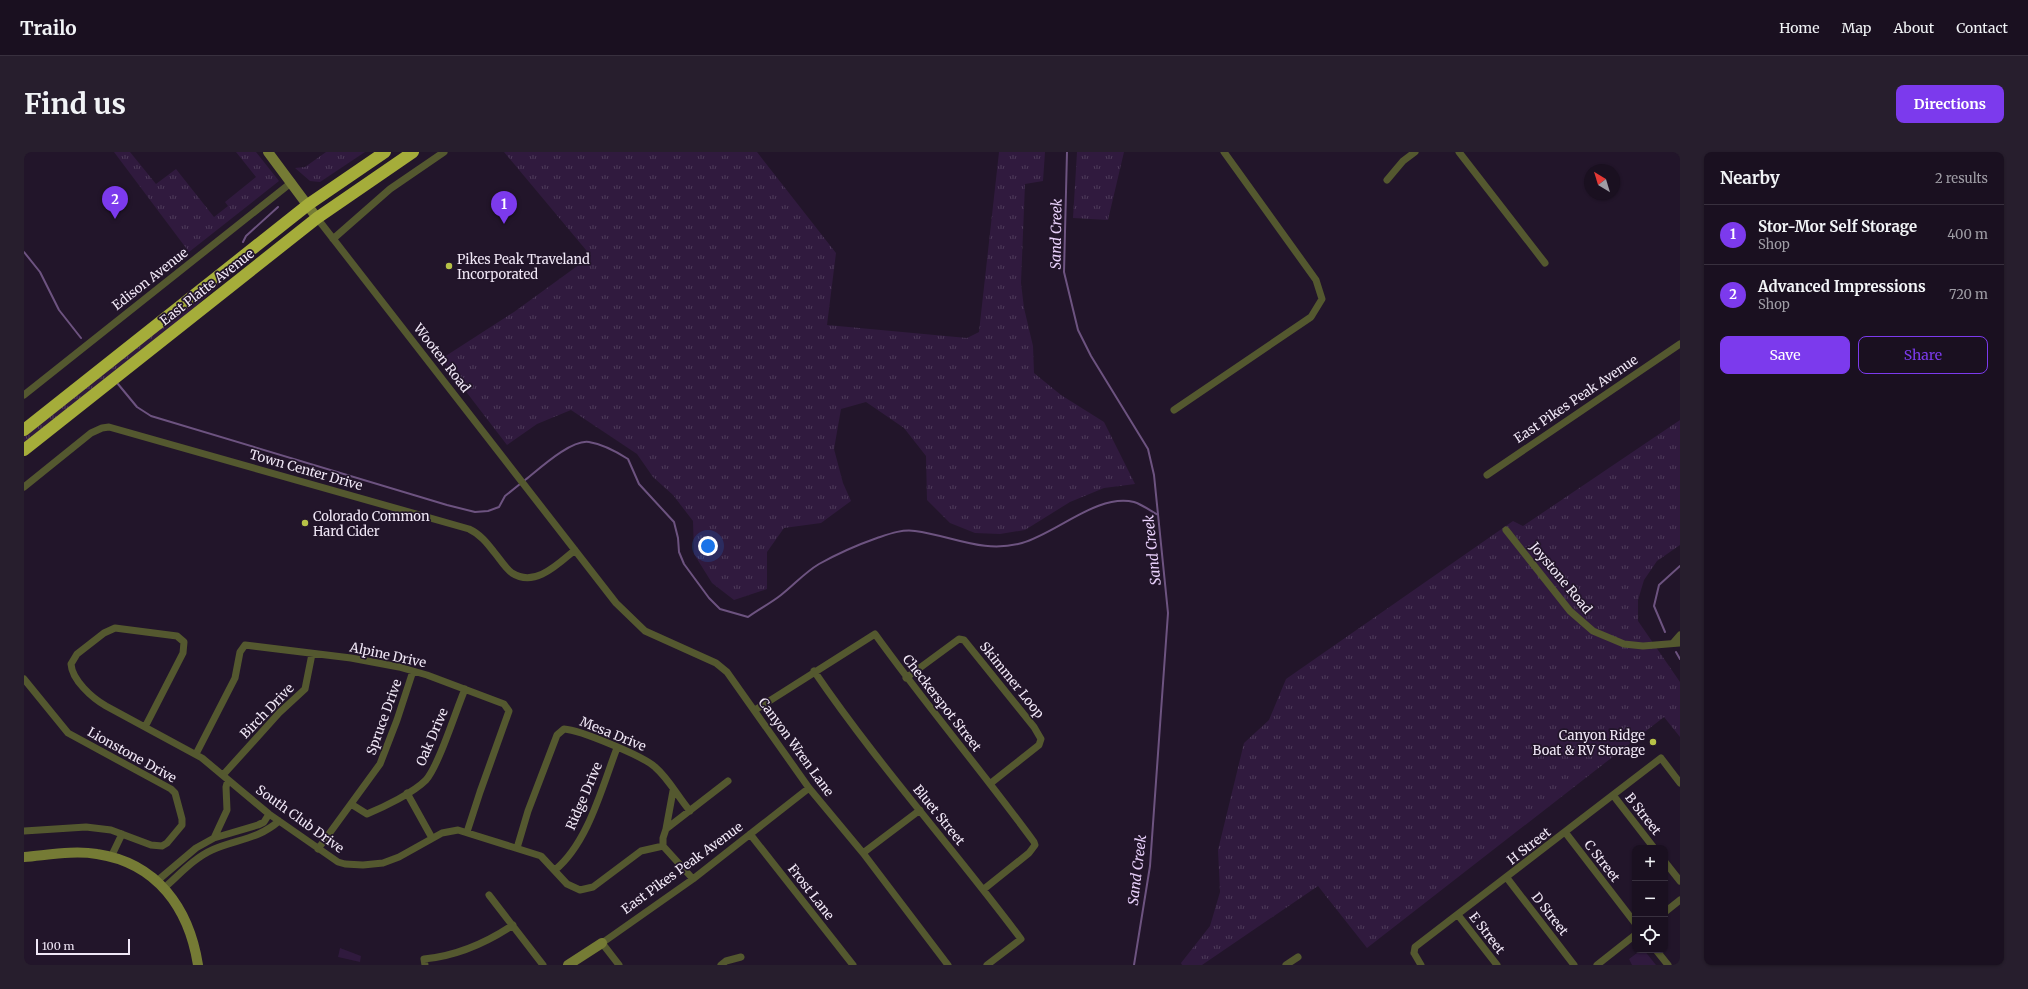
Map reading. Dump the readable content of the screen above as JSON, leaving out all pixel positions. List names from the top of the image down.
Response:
{
  "streets": {
    "highway": ["East Platte Avenue"],
    "main road": ["Wooten Road", "East Pikes Peak Avenue"],
    "street": [
      "Edison Avenue",
      "Town Center Drive",
      "Joystone Road",
      "Alpine Drive",
      "Skimmer Loop",
      "Checkerspot Street",
      "Birch Drive",
      "Spruce Drive",
      "Mesa Drive",
      "Oak Drive",
      "Canyon Wren Lane",
      "Lionstone Drive",
      "Ridge Drive",
      "B Street",
      "Bluet Street",
      "South Club Drive",
      "H Street",
      "C Street",
      "Frost Lane",
      "D Street",
      "E Street"
    ]
  },
  "crossings": [
    ["Edison Avenue", "Wooten Road"],
    ["East Platte Avenue", "Wooten Road"],
    ["Wooten Road", "Town Center Drive"],
    ["Wooten Road", "Canyon Wren Lane"],
    ["East Pikes Peak Avenue", "Canyon Wren Lane"],
    ["East Pikes Peak Avenue", "Frost Lane"],
    ["Alpine Drive", "Birch Drive"],
    ["Alpine Drive", "Spruce Drive"],
    ["Alpine Drive", "Oak Drive"],
    ["Alpine Drive", "South Club Drive"],
    ["Skimmer Loop", "Checkerspot Street"],
    ["Checkerspot Street", "Canyon Wren Lane"],
    ["Checkerspot Street", "Bluet Street"],
    ["Birch Drive", "South Club Drive"],
    ["Spruce Drive", "Oak Drive"],
    ["Spruce Drive", "South Club Drive"],
    ["Mesa Drive", "Ridge Drive"],
    ["Mesa Drive", "South Club Drive"],
    ["Ridge Drive", "South Club Drive"],
    ["B Street", "H Street"],
    ["H Street", "C Street"],
    ["H Street", "D Street"],
    ["H Street", "E Street"]
  ],
  "water": ["Sand Creek"],
  "places": ["Pikes Peak Traveland Incorporated", "Colorado Common Hard Cider", "Canyon Ridge Boat & RV Storage"],
  "scale_bar": "100 m",
  "north": "top left",
  "page": {
    "header": "Trailo",
    "nav": [
      "Home",
      "Map",
      "About",
      "Contact"
    ],
    "buttons": [
      "Directions",
      ["Save", "Share"]
    ],
    "title": "Find us",
    "heading": ["Nearby", "2 results"],
    "pins": ["2", "1"],
    "list": [
      {
        "mark": "1",
        "name": "Stor-Mor Self Storage",
        "note": "Shop",
        "value": "400 m"
      },
      {
        "mark": "2",
        "name": "Advanced Impressions",
        "note": "Shop",
        "value": "720 m"
      }
    ],
    "map_buttons": ["+", "−"],
    "scale": "100 m"
  }
}
